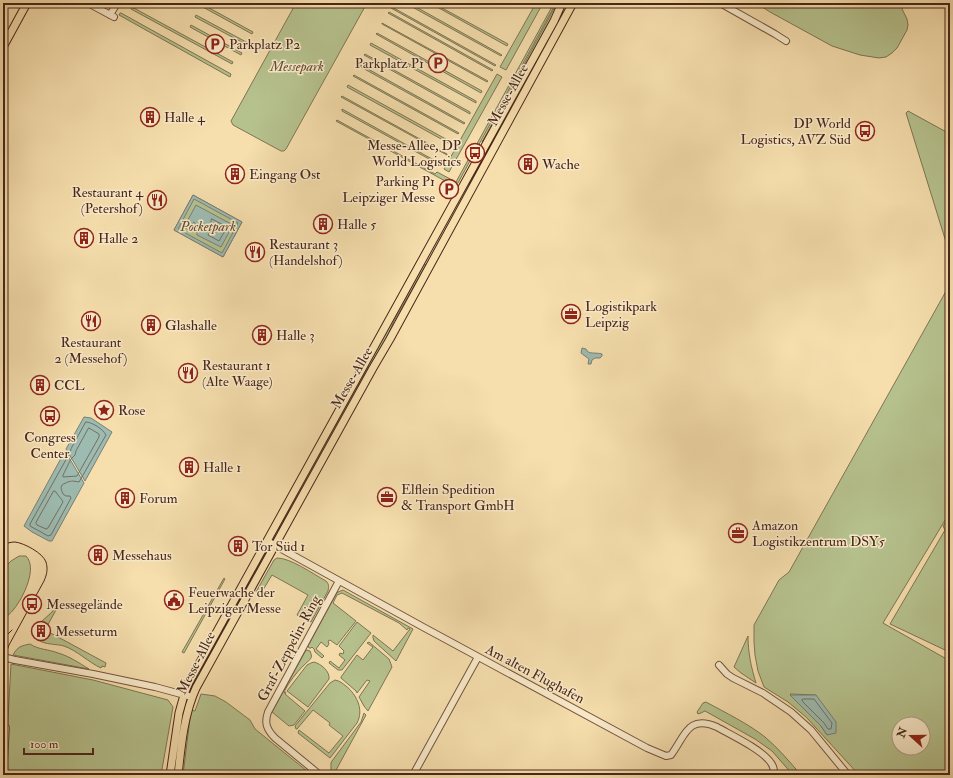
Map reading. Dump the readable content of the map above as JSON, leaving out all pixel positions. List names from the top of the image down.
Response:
{
  "streets": {
    "main road": ["Messe-Allee"],
    "street": ["Graf-Zeppelin-Ring", "Am alten Flughafen"]
  },
  "crossings": [
    ["Messe-Allee", "Am alten Flughafen"],
    ["Graf-Zeppelin-Ring", "Am alten Flughafen"]
  ],
  "parks": ["Messepark", "Pocketpark"],
  "places": {
    "parking": ["Parkplatz P2", "Parkplatz P1", "Parking P1 Leipziger Messe"],
    "building": [
      "Halle 4",
      "Wache",
      "Eingang Ost",
      "Halle 5",
      "Halle 2",
      "Glashalle",
      "Halle 3",
      "CCL",
      "Halle 1",
      "Forum",
      "Tor Süd 1",
      "Messehaus",
      "Messeturm"
    ],
    "bus stop": [
      "DP World Logistics, AVZ Süd",
      "Messe-Allee, DP World Logistics",
      "Congress Center",
      "Messegelände"
    ],
    "restaurant": [
      "Restaurant 4 (Petershof)",
      "Restaurant 3 (Handelshof)",
      "Restaurant 2 (Messehof)",
      "Restaurant 1 (Alte Waage)"
    ],
    "office": ["Logistikpark Leipzig", "Elflein Spedition & Transport GmbH", "Amazon Logistikzentrum DSY5"],
    "place": ["Rose"],
    "public building": ["Feuerwache der Leipziger Messe"]
  },
  "scale_bar": "100 m",
  "north": "left"
}
